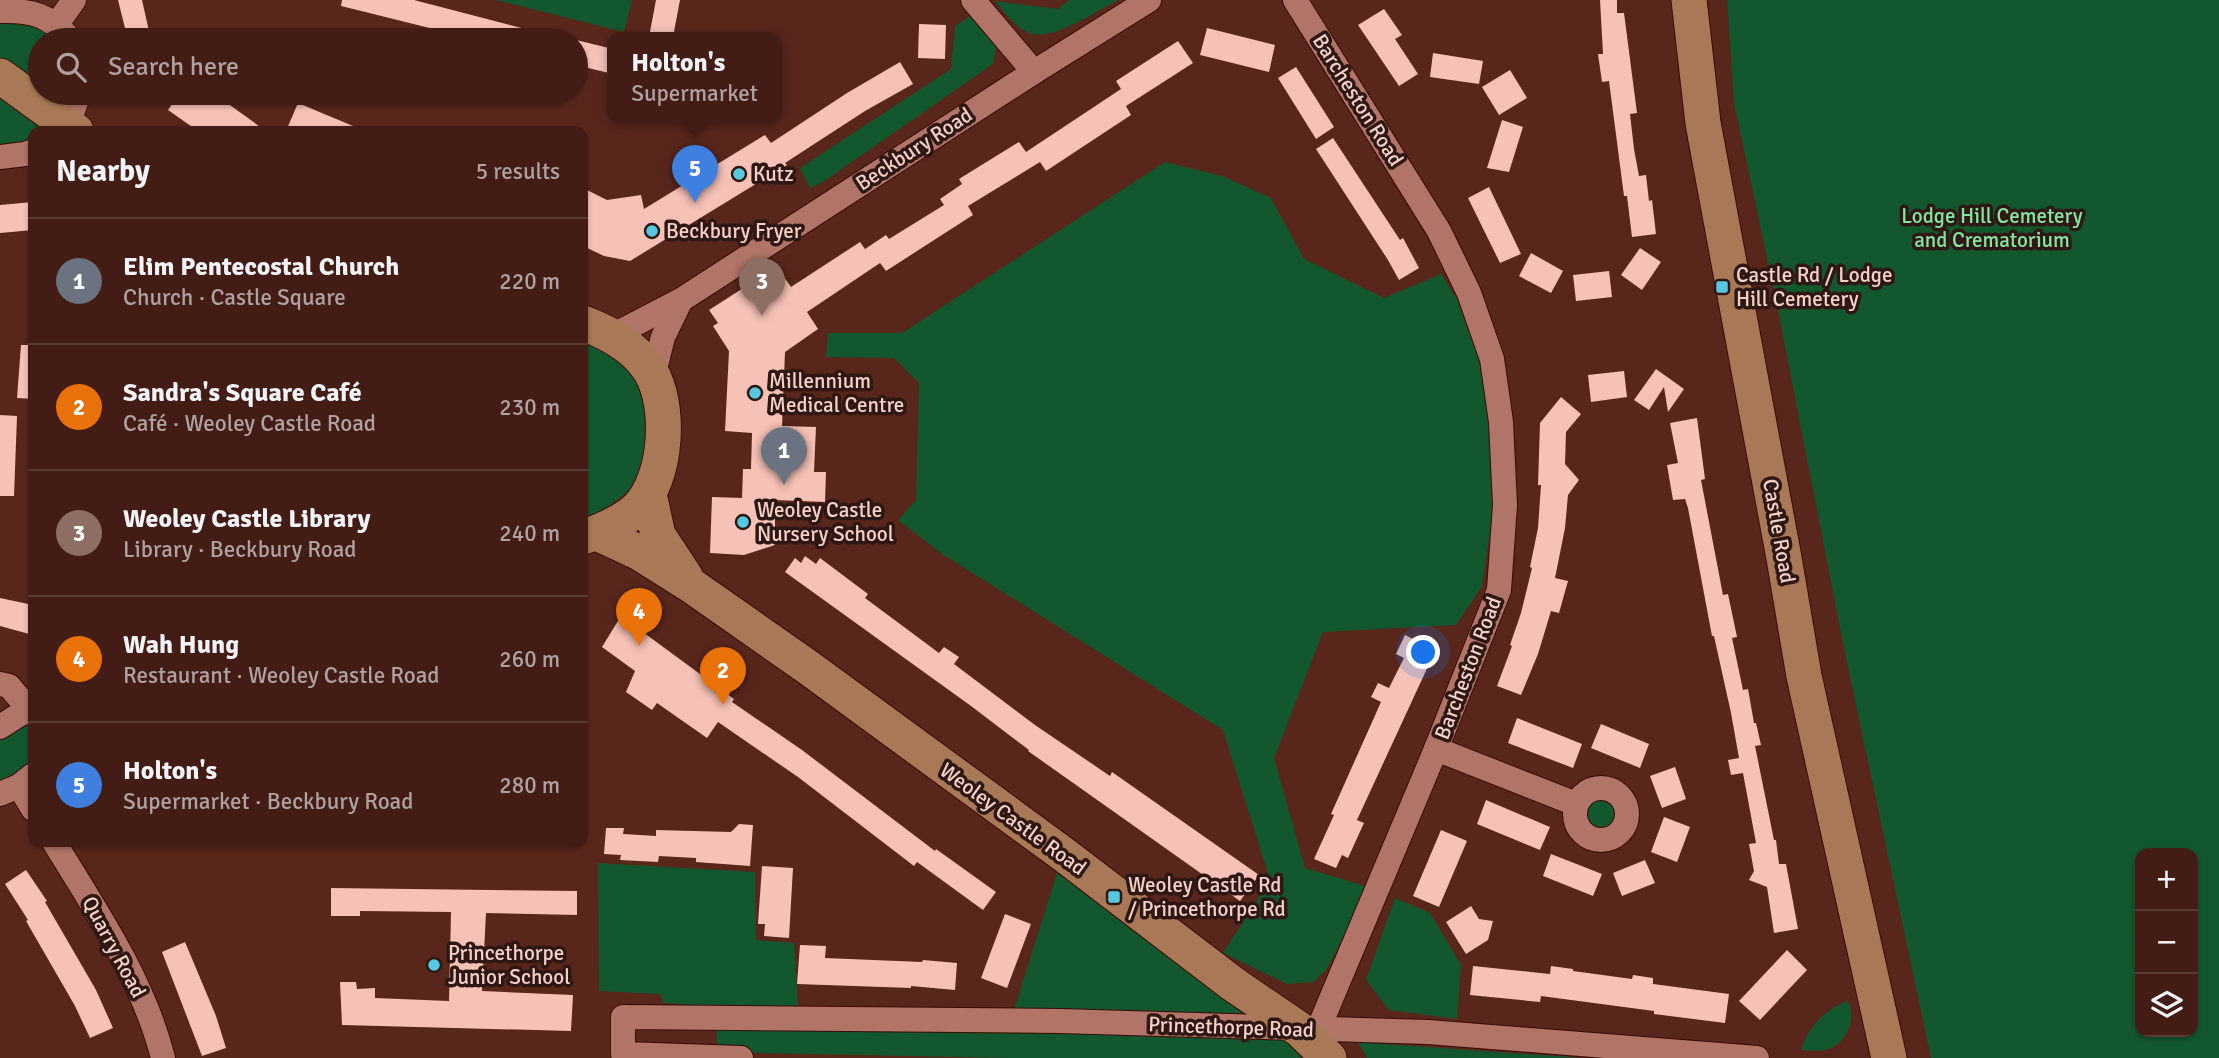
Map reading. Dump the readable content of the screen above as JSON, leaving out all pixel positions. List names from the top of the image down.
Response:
{
  "streets": {
    "street": [
      "Barcheston Road",
      "Beckbury Road",
      "Castle Road",
      "Weoley Castle Road",
      "Quarry Road",
      "Princethorpe Road"
    ]
  },
  "crossings": [
    ["Barcheston Road", "Weoley Castle Road"],
    ["Barcheston Road", "Princethorpe Road"],
    ["Weoley Castle Road", "Princethorpe Road"]
  ],
  "parks": ["Lodge Hill Cemetery and Crematorium"],
  "places": {
    "other": [
      "Kutz",
      "Beckbury Fryer",
      "Millennium Medical Centre",
      "Weoley Castle Nursery School",
      "Princethorpe Junior School"
    ],
    "transit": ["Castle Rd / Lodge Hill Cemetery", "Weoley Castle Rd / Princethorpe Rd"]
  },
  "page": {
    "search": "Search here",
    "popup": ["Holton's", "Supermarket"],
    "heading": ["Nearby", "5 results"],
    "pins": [
      "5",
      "3",
      "1",
      "4",
      "2"
    ],
    "list": [
      {
        "mark": "1",
        "name": "Elim Pentecostal Church",
        "note": "Church · Castle Square",
        "value": "220 m"
      },
      {
        "mark": "2",
        "name": "Sandra's Square Café",
        "note": "Café · Weoley Castle Road",
        "value": "230 m"
      },
      {
        "mark": "3",
        "name": "Weoley Castle Library",
        "note": "Library · Beckbury Road",
        "value": "240 m"
      },
      {
        "mark": "4",
        "name": "Wah Hung",
        "note": "Restaurant · Weoley Castle Road",
        "value": "260 m"
      },
      {
        "mark": "5",
        "name": "Holton's",
        "note": "Supermarket · Beckbury Road",
        "value": "280 m"
      }
    ],
    "map_buttons": ["+", "−"]
  }
}
